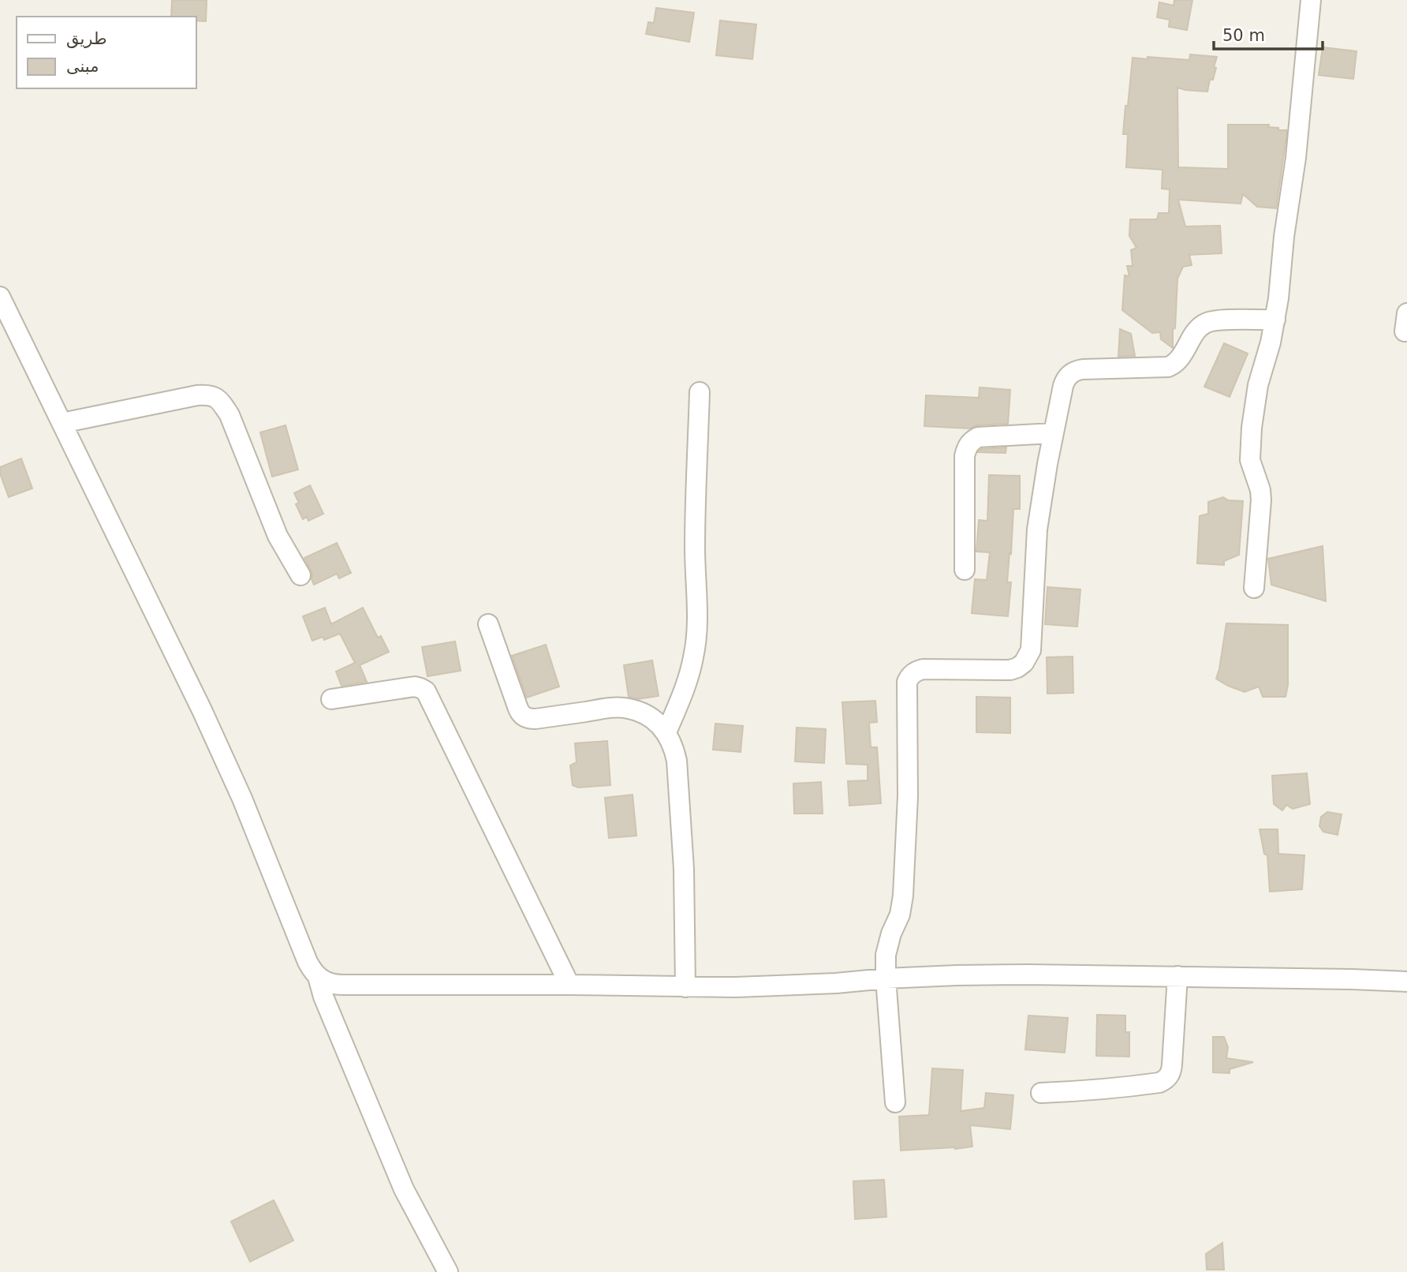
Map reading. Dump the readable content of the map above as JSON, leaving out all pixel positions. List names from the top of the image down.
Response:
{
  "legend": ["طريق", "مبنى"],
  "scale_bar": "50 m"
}
